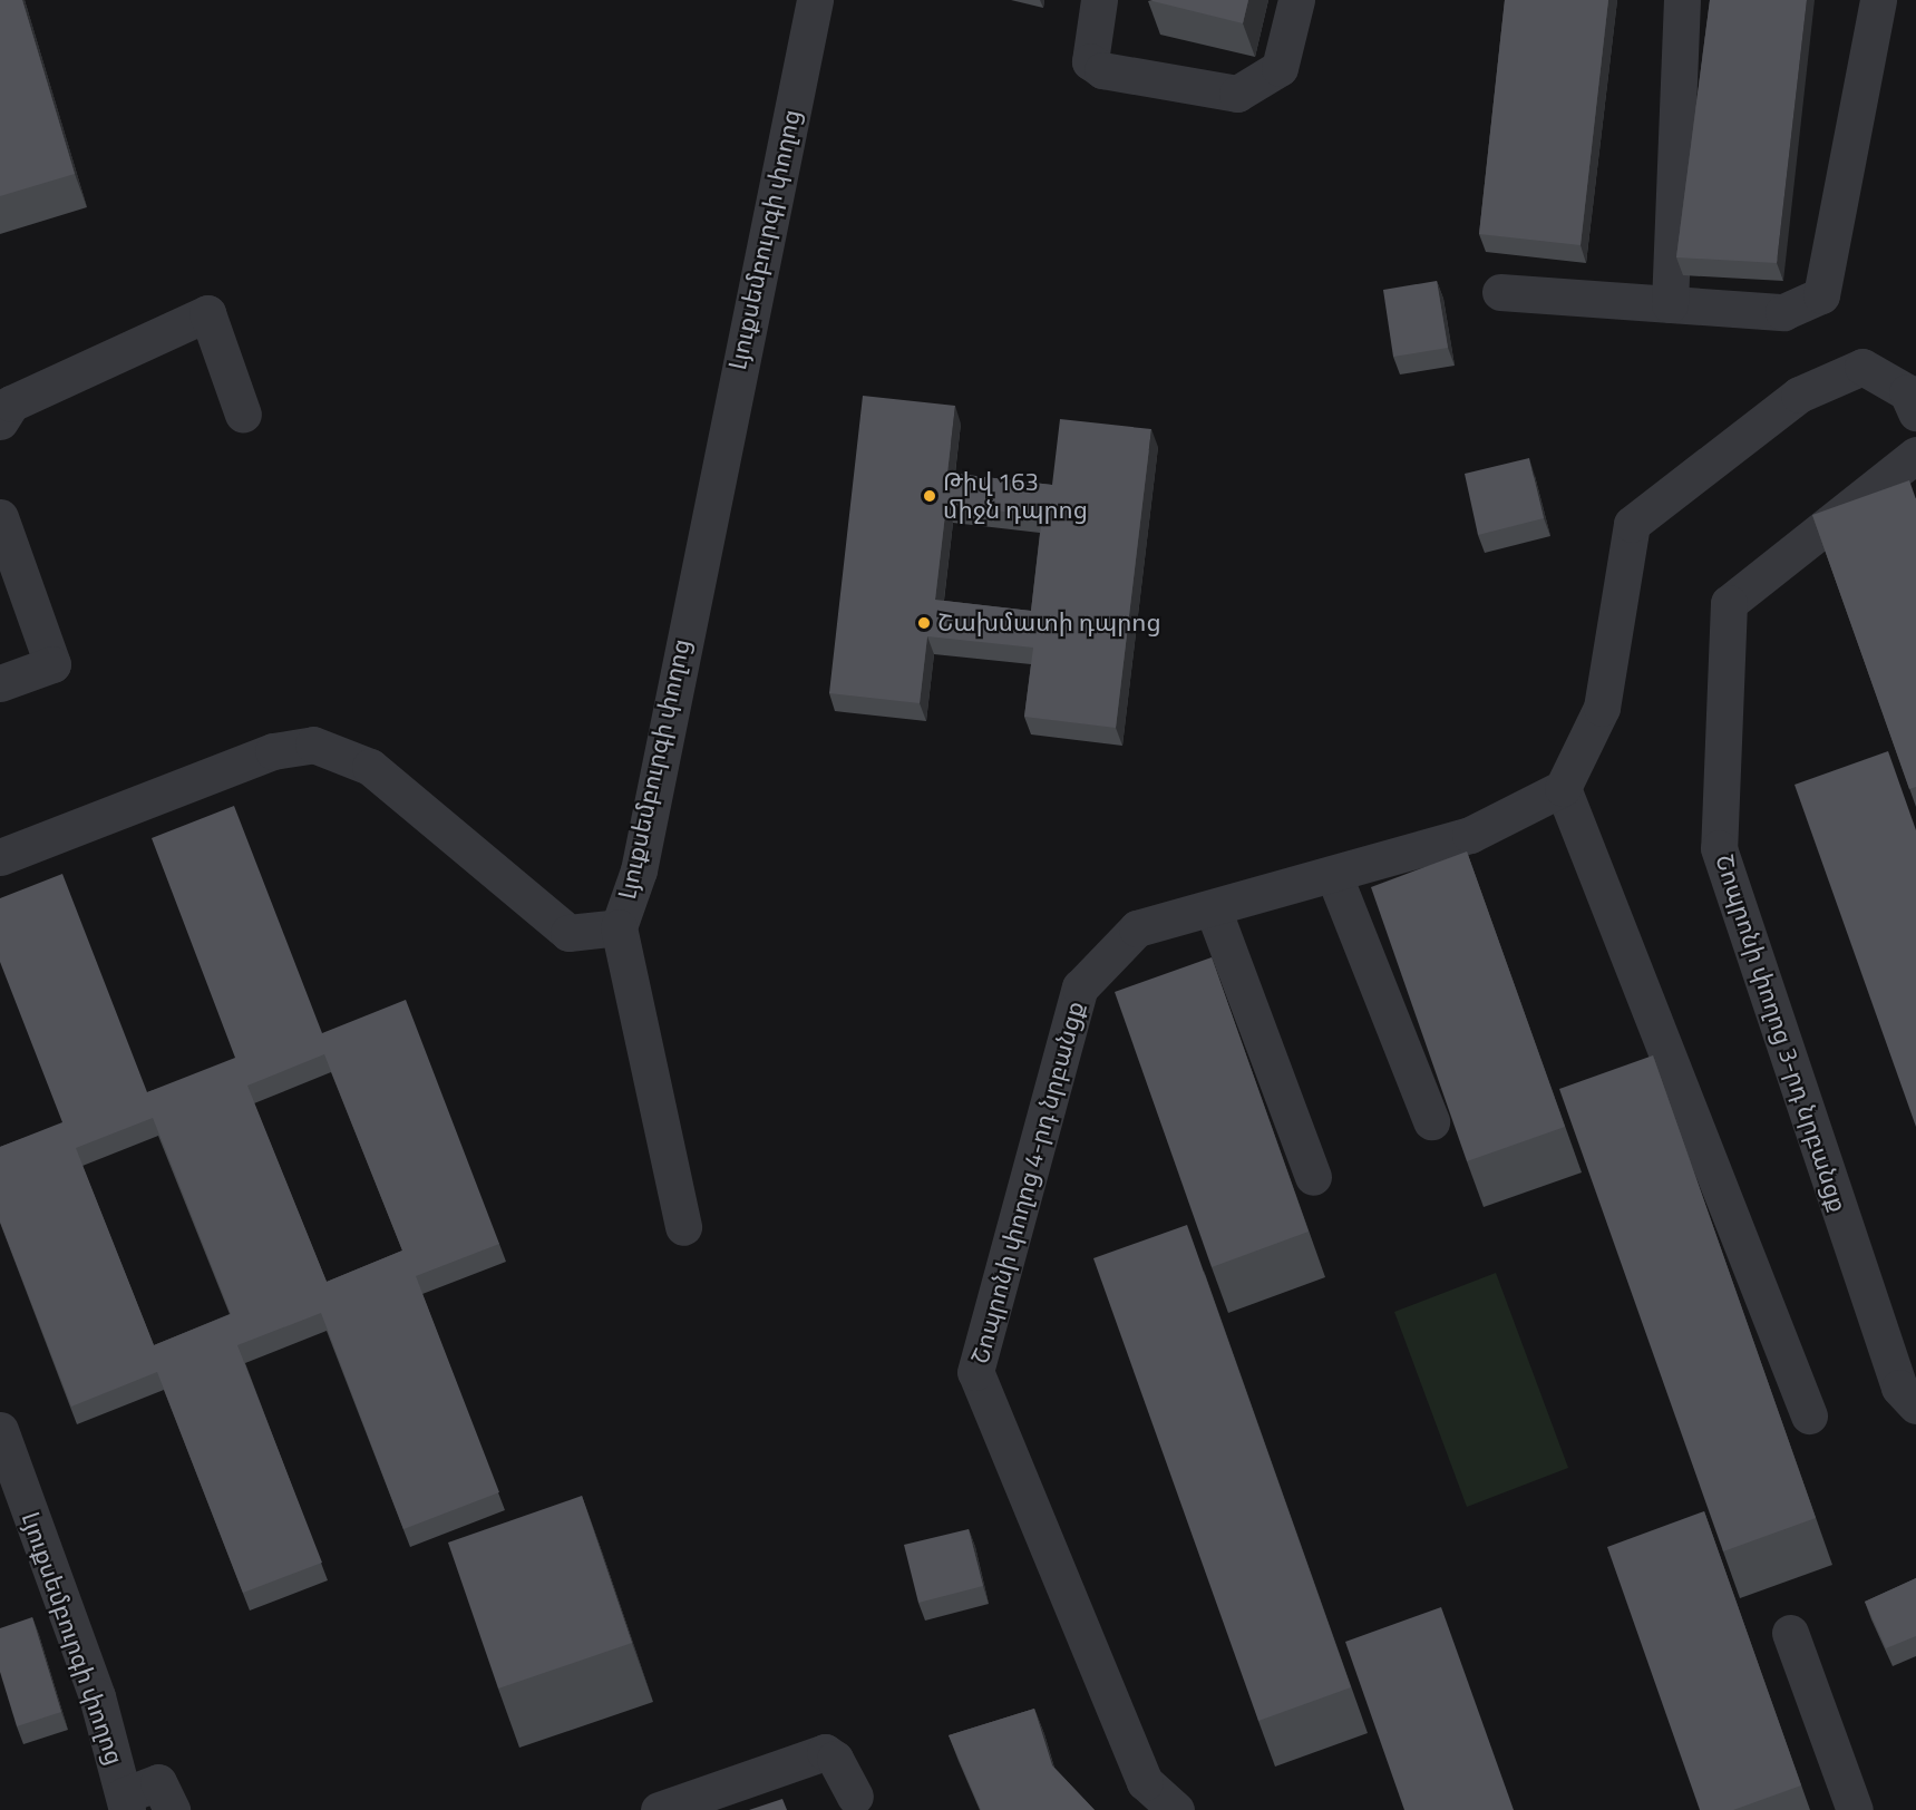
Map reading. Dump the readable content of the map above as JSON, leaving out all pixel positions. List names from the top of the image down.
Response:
{
  "streets": {
    "street": ["Լյուքսեմբուրգի փողոց", "Շոպրոնի փողոց 3-րդ նրբանցք", "Շոպրոնի փողոց 4-րդ նրբանցք"]
  },
  "places": ["Թիվ 163 միջն դպրոց", "Շախմատի դպրոց"]
}
